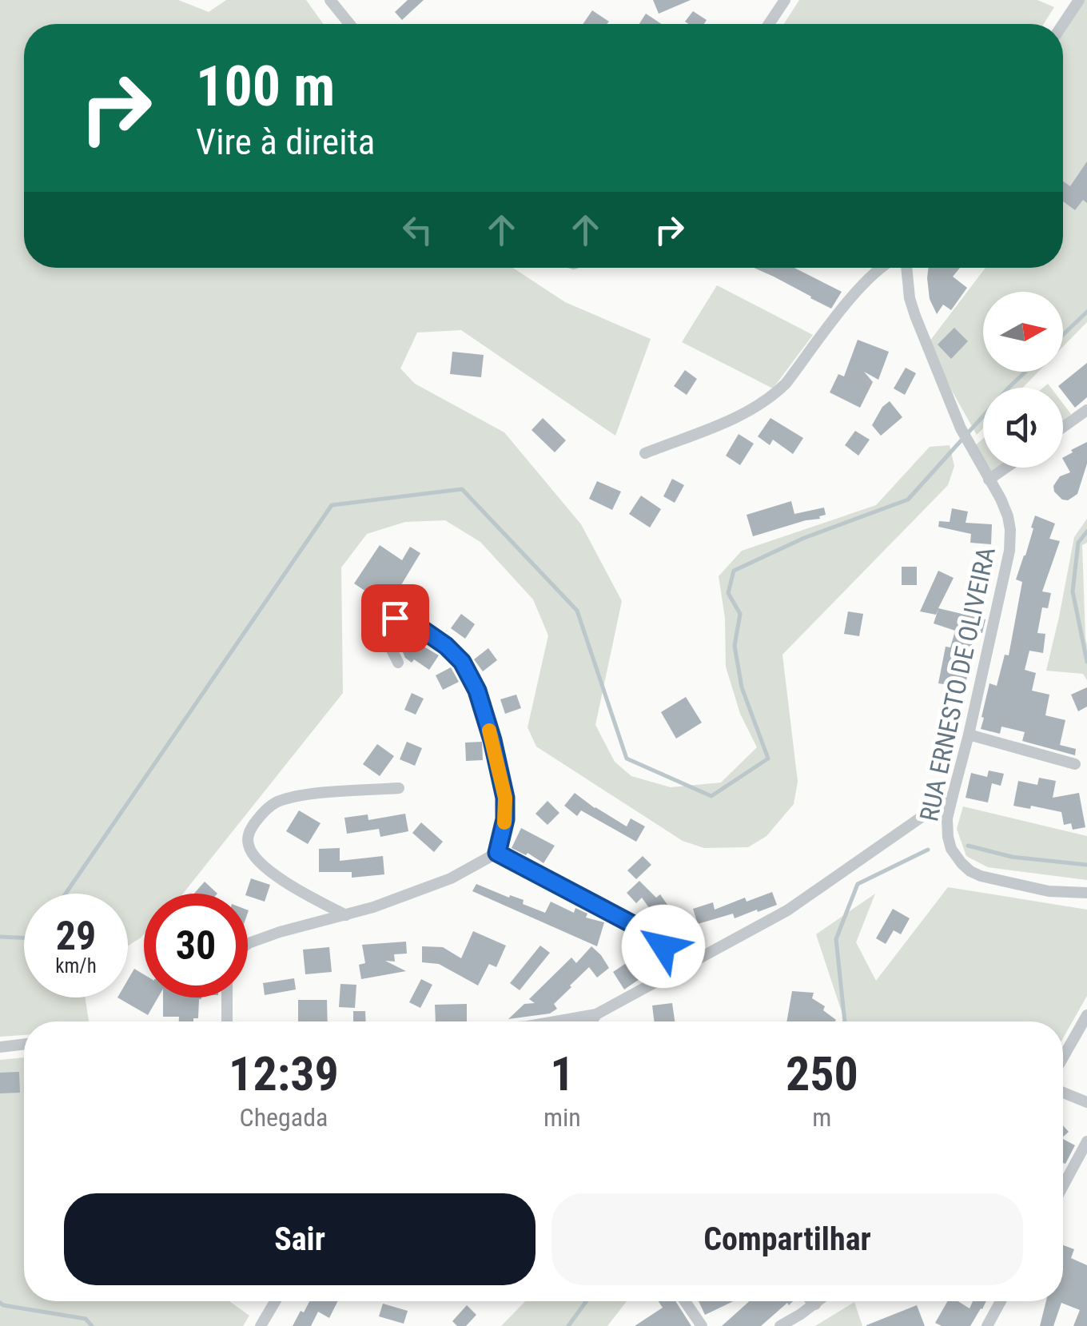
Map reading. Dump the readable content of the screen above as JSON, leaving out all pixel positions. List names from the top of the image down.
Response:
{
  "streets": {
    "street": ["RUA ERNESTO DE OLIVEIRA"]
  },
  "north": "right",
  "page": {
    "turn": ["100 m", "Vire à direita"],
    "speed": "29 km/h",
    "limit": "30",
    "eta": [
      "12:39",
      "Chegada",
      "1",
      "min",
      "250",
      "m"
    ],
    "buttons": ["Sair", "Compartilhar"]
  }
}
